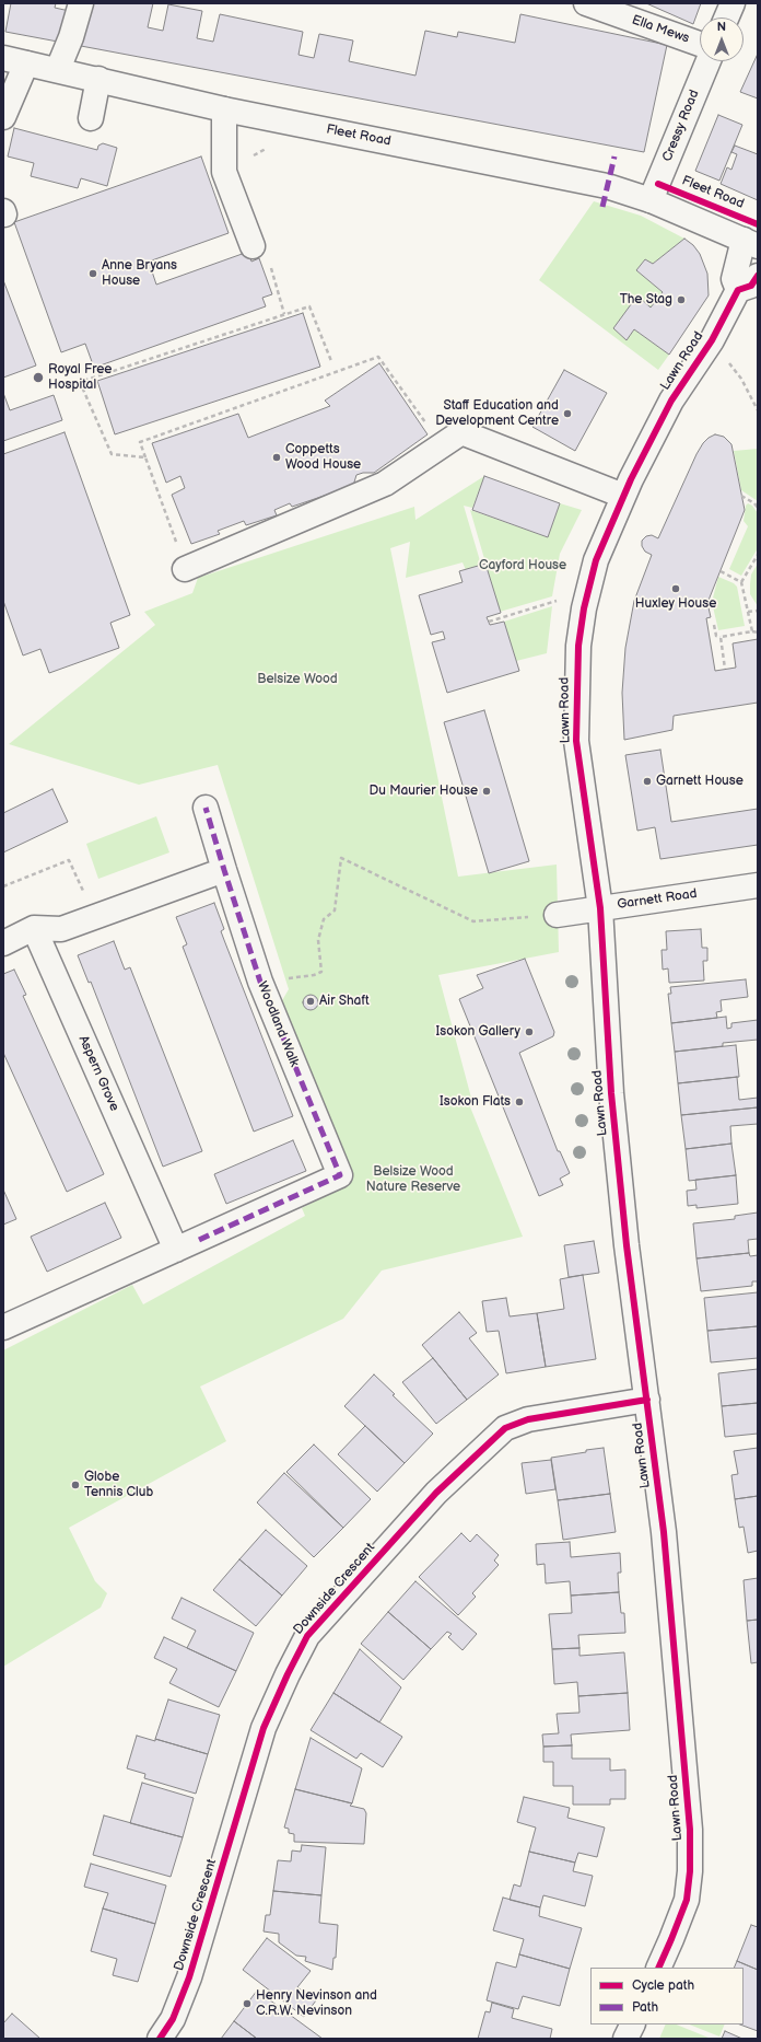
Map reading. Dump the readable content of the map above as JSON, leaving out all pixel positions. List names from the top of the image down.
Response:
{
  "streets": {
    "street": [
      "Ella Mews",
      "Cressy Road",
      "Fleet Road",
      "Lawn Road",
      "Garnett Road",
      "Woodland Walk",
      "Aspern Grove",
      "Downside Crescent"
    ]
  },
  "crossings": [
    ["Cressy Road", "Fleet Road"],
    ["Lawn Road", "Garnett Road"],
    ["Lawn Road", "Downside Crescent"],
    ["Woodland Walk", "Aspern Grove"]
  ],
  "parks": ["Cayford House", "Belsize Wood", "Belsize Wood Nature Reserve"],
  "places": [
    "Anne Bryans House",
    "The Stag",
    "Royal Free Hospital",
    "Staff Education and Development Centre",
    "Coppetts Wood House",
    "Huxley House",
    "Garnett House",
    "Du Maurier House",
    "Air Shaft",
    "Isokon Gallery",
    "Isokon Flats",
    "Globe Tennis Club",
    "Henry Nevinson and C.R.W. Nevinson"
  ],
  "legend": ["Cycle path", "Path"],
  "north": "top"
}
